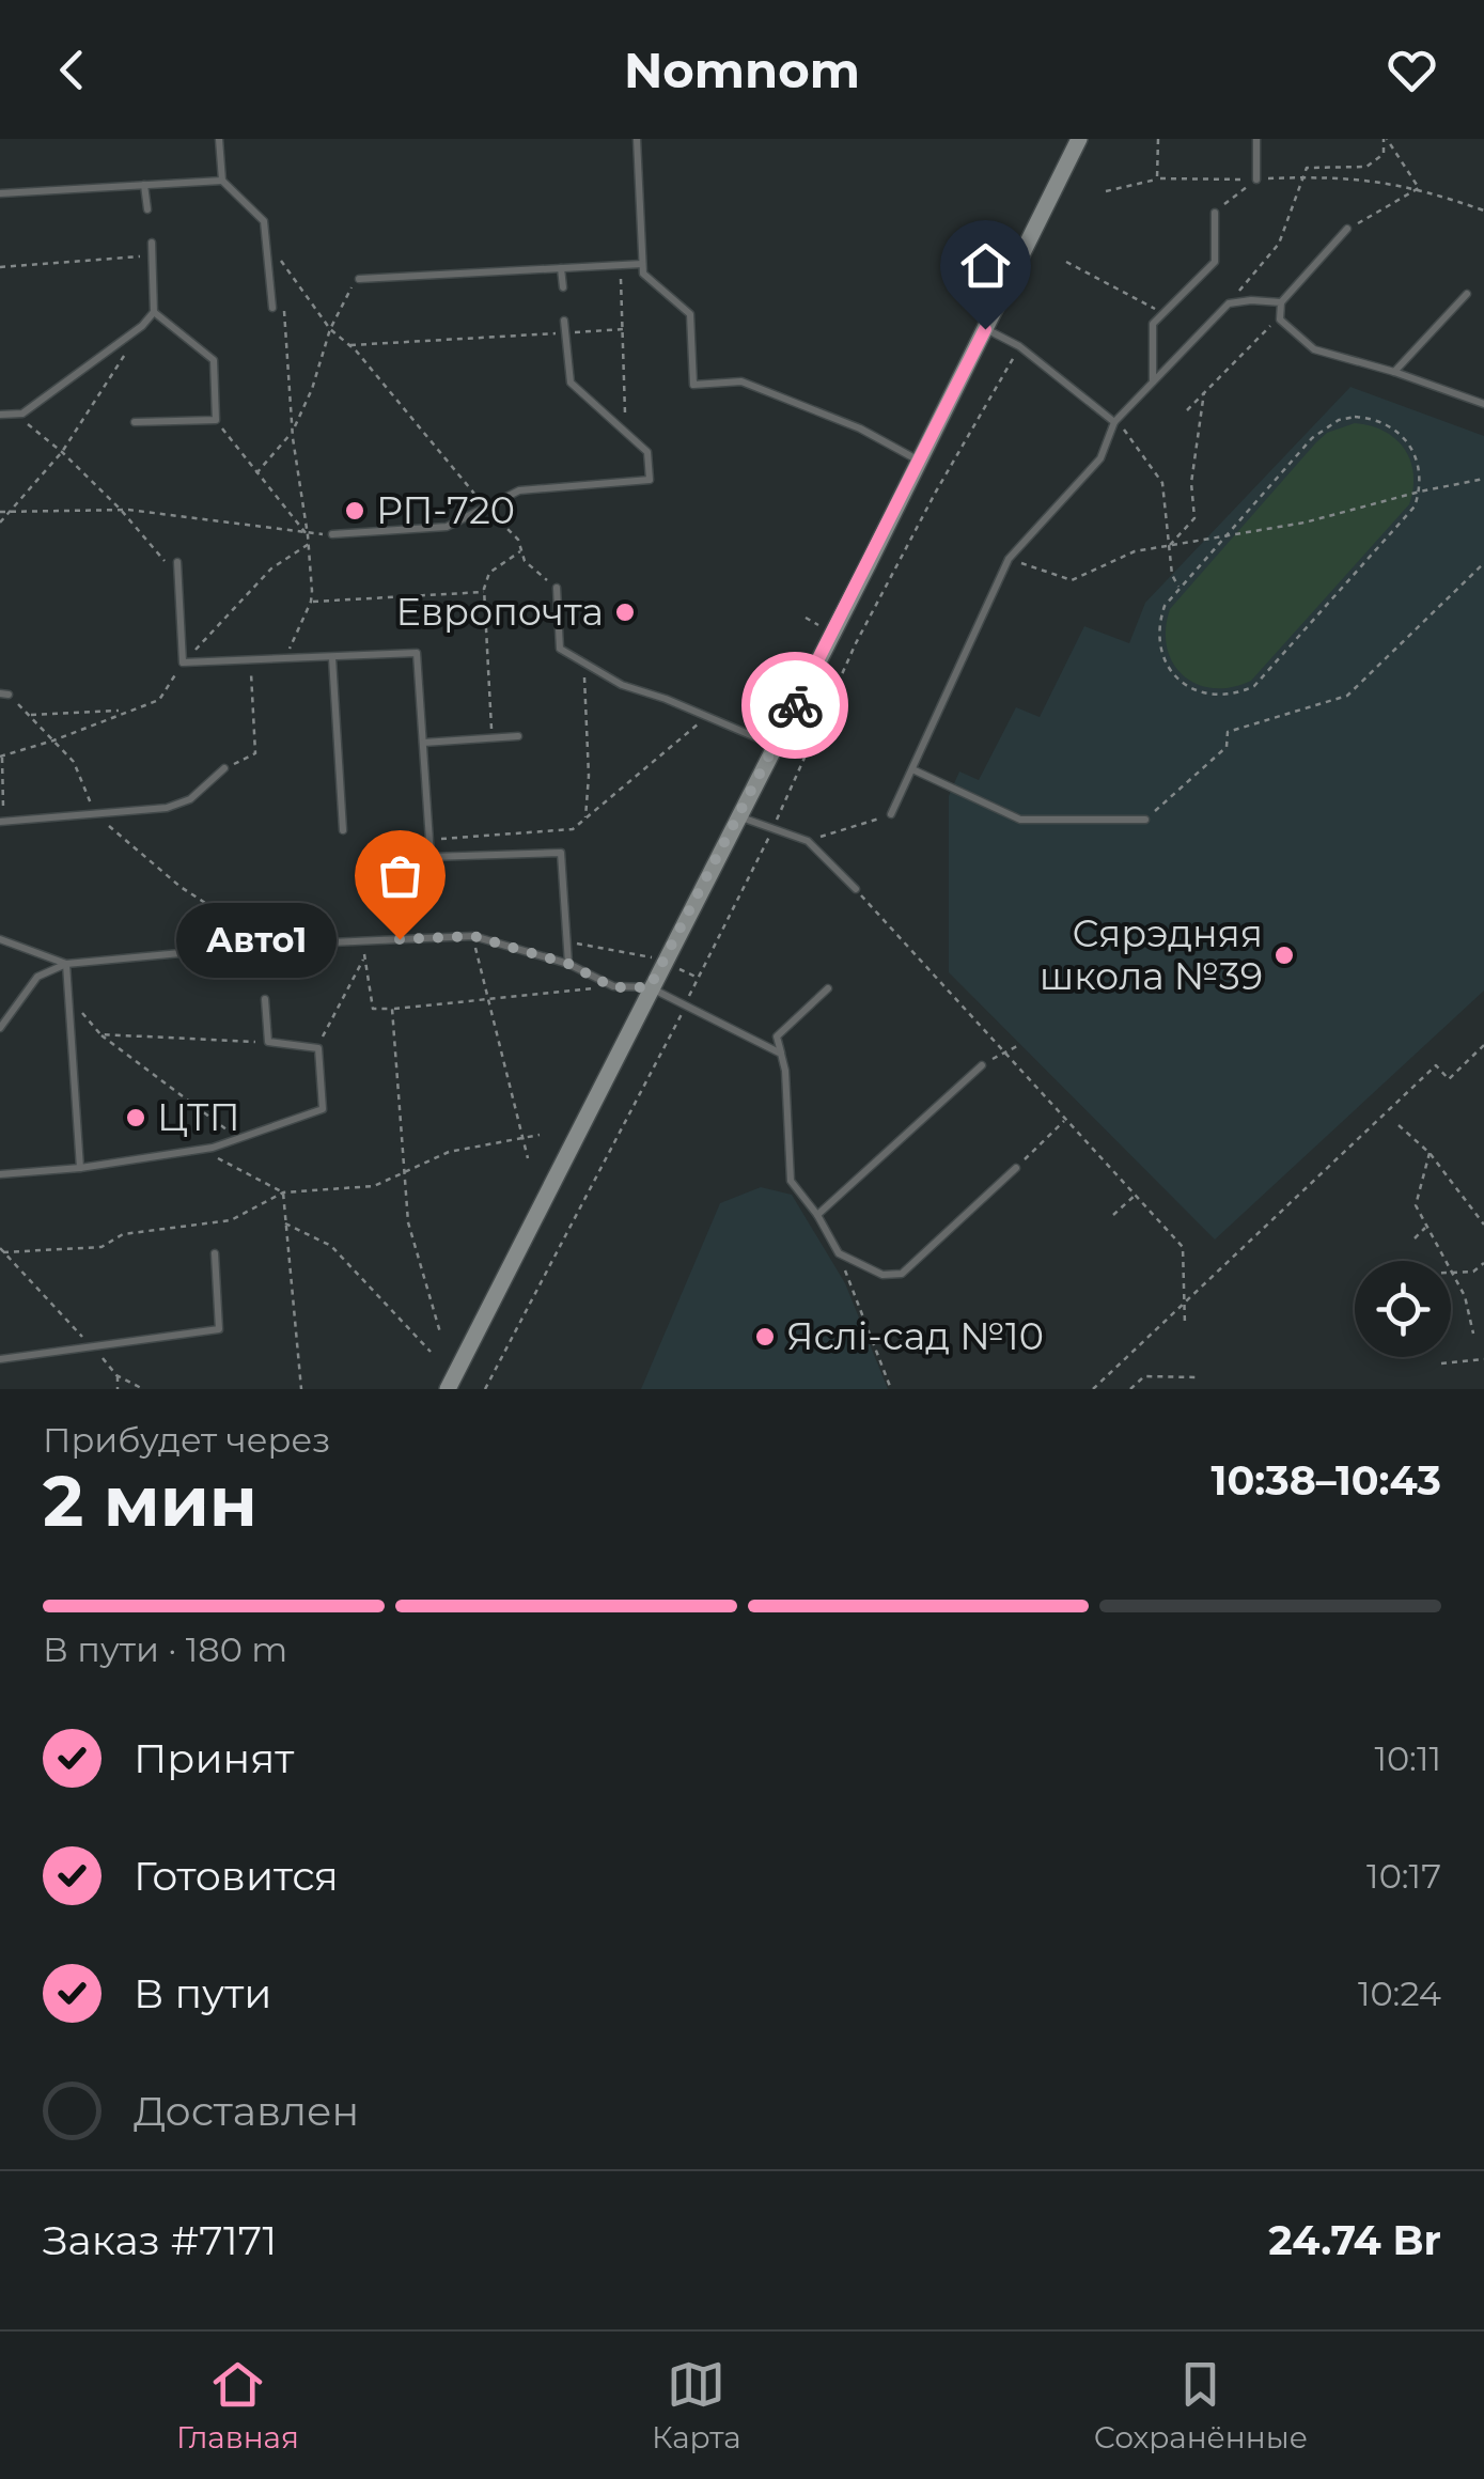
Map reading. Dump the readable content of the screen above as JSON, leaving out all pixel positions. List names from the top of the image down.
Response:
{
  "places": [
    "РП-720",
    "Европочта",
    "Авто1",
    "Сярэдняя школа №39",
    "ЦТП",
    "Яслі-сад №10"
  ],
  "page": {
    "header": "Nomnom",
    "bubble": "Авто1",
    "heading": ["2 мин", "Прибудет через", "10:38–10:43"],
    "panel": ["Заказ #7171", "24.74 Br"],
    "bar": "В пути · 180 m",
    "list": [
      ["Принят", "10:11"],
      ["Готовится", "10:17"],
      ["В пути", "10:24"],
      "Доставлен"
    ],
    "tabs": ["Главная", "Карта", "Сохранённые"]
  }
}
